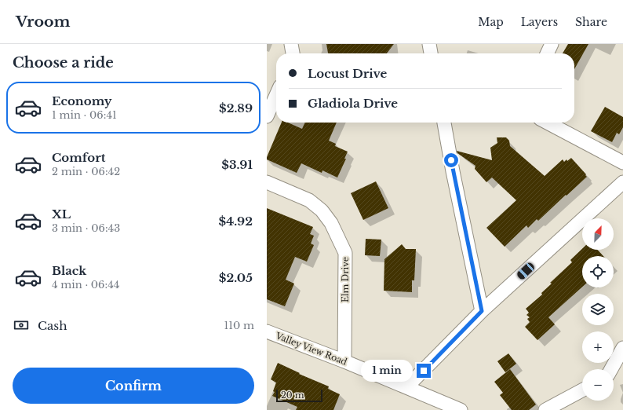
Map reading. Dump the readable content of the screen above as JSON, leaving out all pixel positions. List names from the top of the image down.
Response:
{
  "streets": {
    "street": ["Elm Drive", "Valley View Road"]
  },
  "crossings": [
    ["Elm Drive", "Valley View Road"]
  ],
  "scale_bar": "20 m",
  "north": "top right",
  "page": {
    "header": "Vroom",
    "nav": ["Map", "Layers", "Share"],
    "heading": "Choose a ride",
    "banner": ["Locust Drive", "Gladiola Drive"],
    "list": [
      {
        "name": "Economy",
        "note": "1 min · 06:41",
        "value": "$2.89"
      },
      {
        "name": "Comfort",
        "note": "2 min · 06:42",
        "value": "$3.91"
      },
      {
        "name": "XL",
        "note": "3 min · 06:43",
        "value": "$4.92"
      },
      {
        "name": "Black",
        "note": "4 min · 06:44",
        "value": "$2.05"
      }
    ],
    "map_buttons": ["+", "−"],
    "pay": ["Cash", "110 m"],
    "bubble": "1 min",
    "buttons": "Confirm",
    "scale": "20 m"
  }
}
